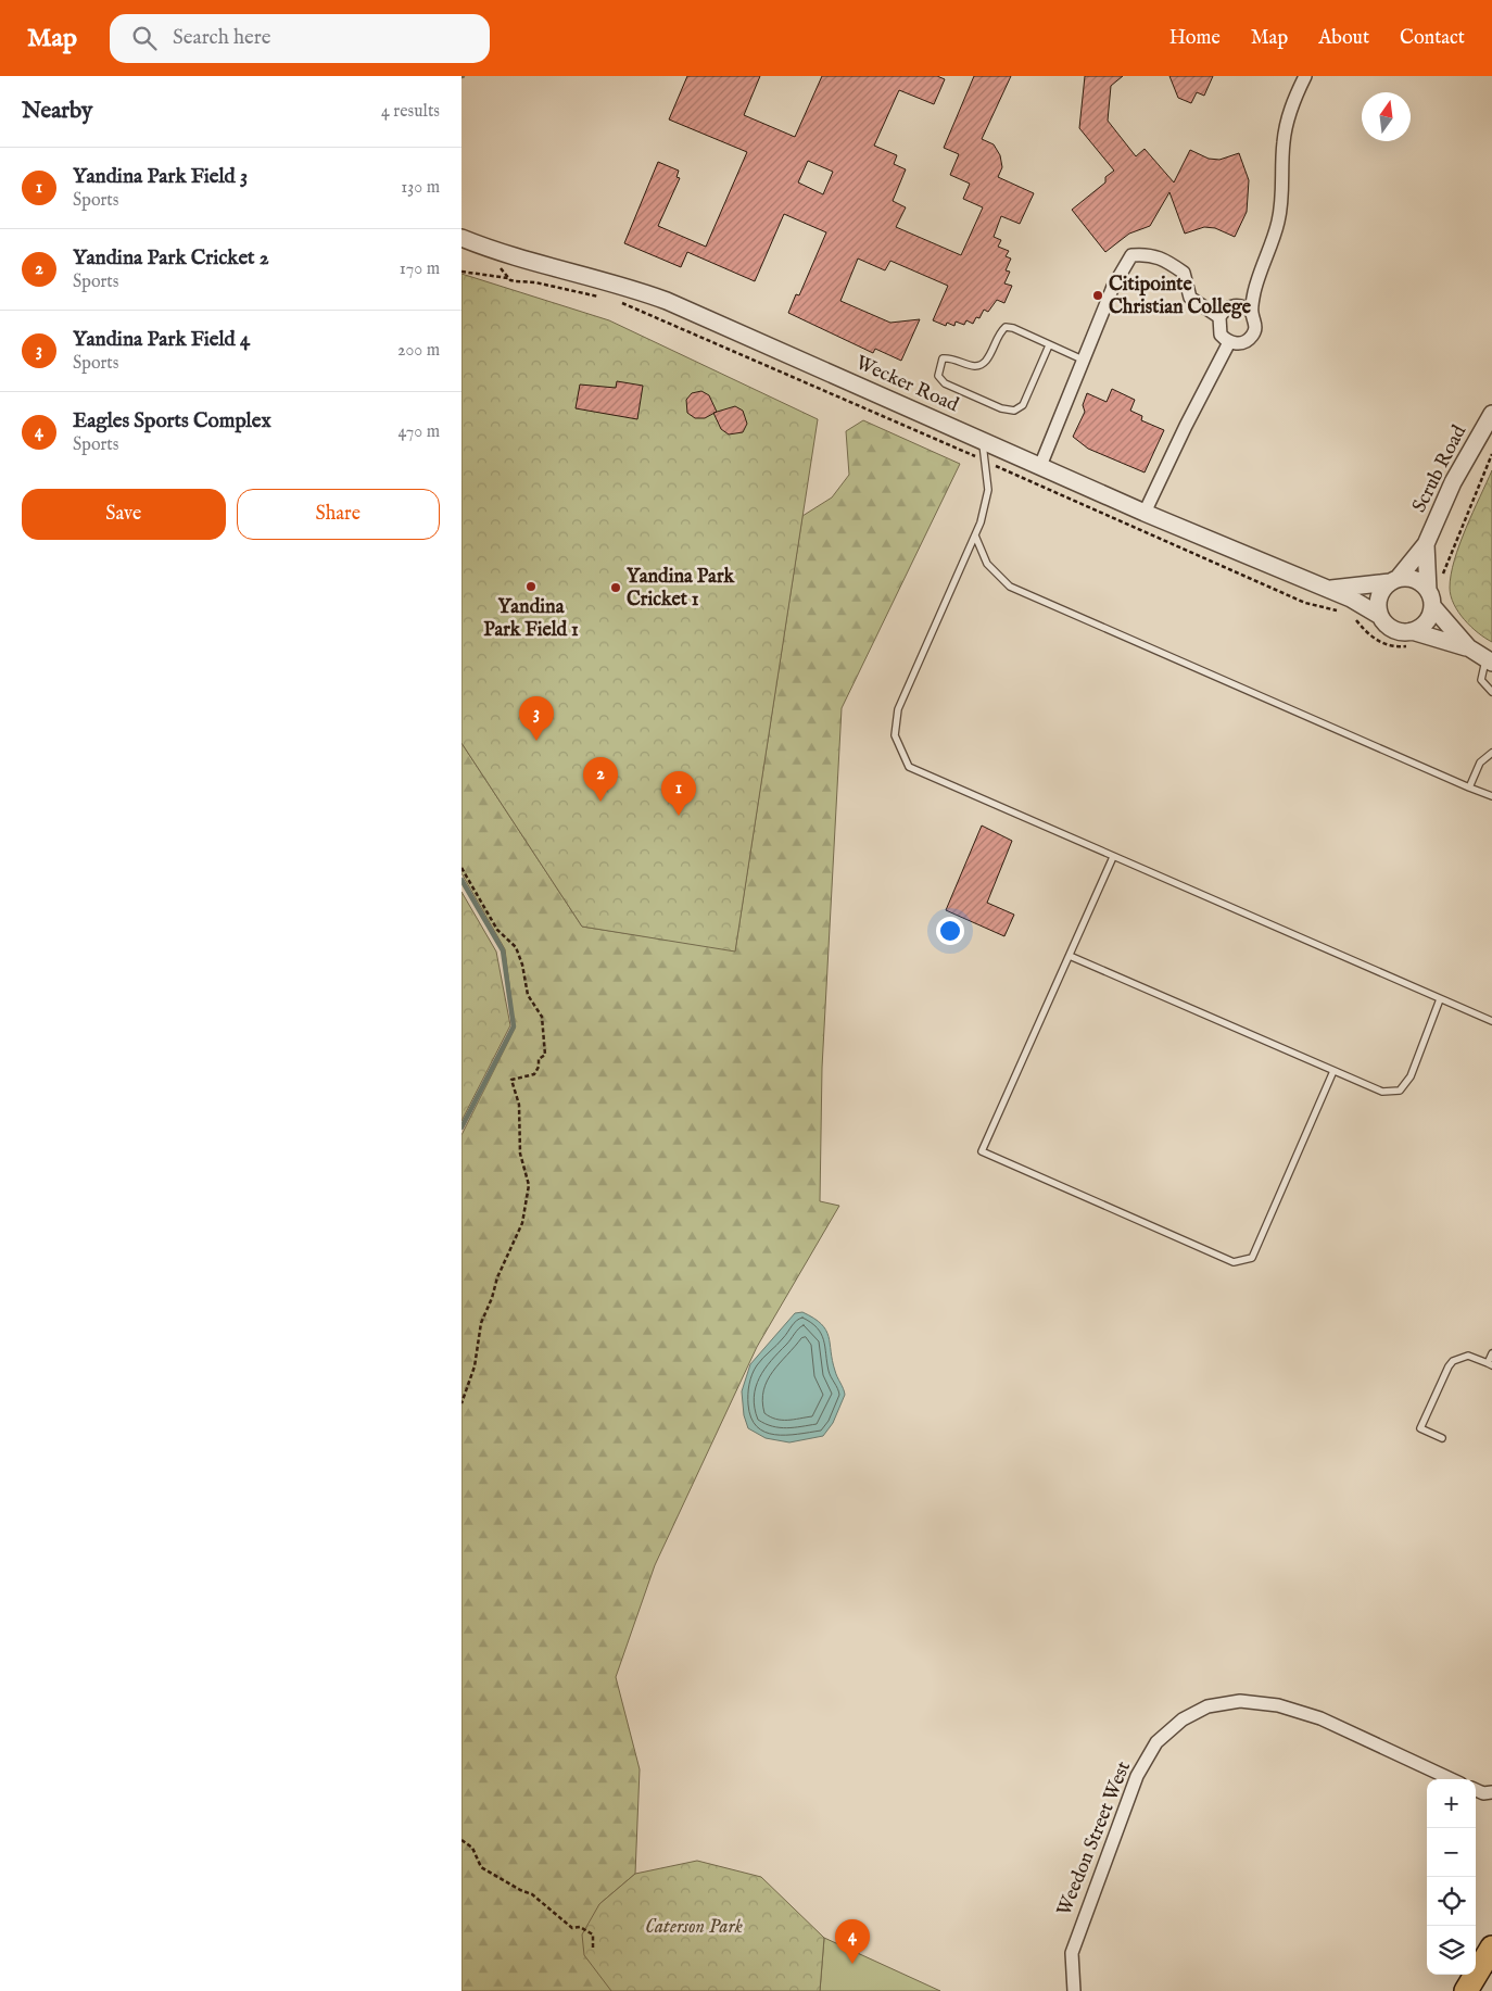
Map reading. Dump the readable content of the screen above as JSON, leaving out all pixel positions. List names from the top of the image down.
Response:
{
  "streets": {
    "street": ["Wecker Road", "Scrub Road", "Weedon Street West"]
  },
  "crossings": [
    ["Wecker Road", "Scrub Road"]
  ],
  "parks": ["Caterson Park"],
  "places": ["Citipointe Christian College", "Yandina Park Field 1", "Yandina Park Cricket 1"],
  "north": "top",
  "page": {
    "header": "Map",
    "search": "Search here",
    "nav": [
      "Home",
      "Map",
      "About",
      "Contact"
    ],
    "heading": ["Nearby", "4 results"],
    "list": [
      {
        "mark": "1",
        "name": "Yandina Park Field 3",
        "note": "Sports",
        "value": "130 m"
      },
      {
        "mark": "2",
        "name": "Yandina Park Cricket 2",
        "note": "Sports",
        "value": "170 m"
      },
      {
        "mark": "3",
        "name": "Yandina Park Field 4",
        "note": "Sports",
        "value": "200 m"
      },
      {
        "mark": "4",
        "name": "Eagles Sports Complex",
        "note": "Sports",
        "value": "470 m"
      }
    ],
    "buttons": ["Save", "Share"],
    "pins": [
      "3",
      "2",
      "1",
      "4"
    ],
    "map_buttons": ["+", "−"]
  }
}
